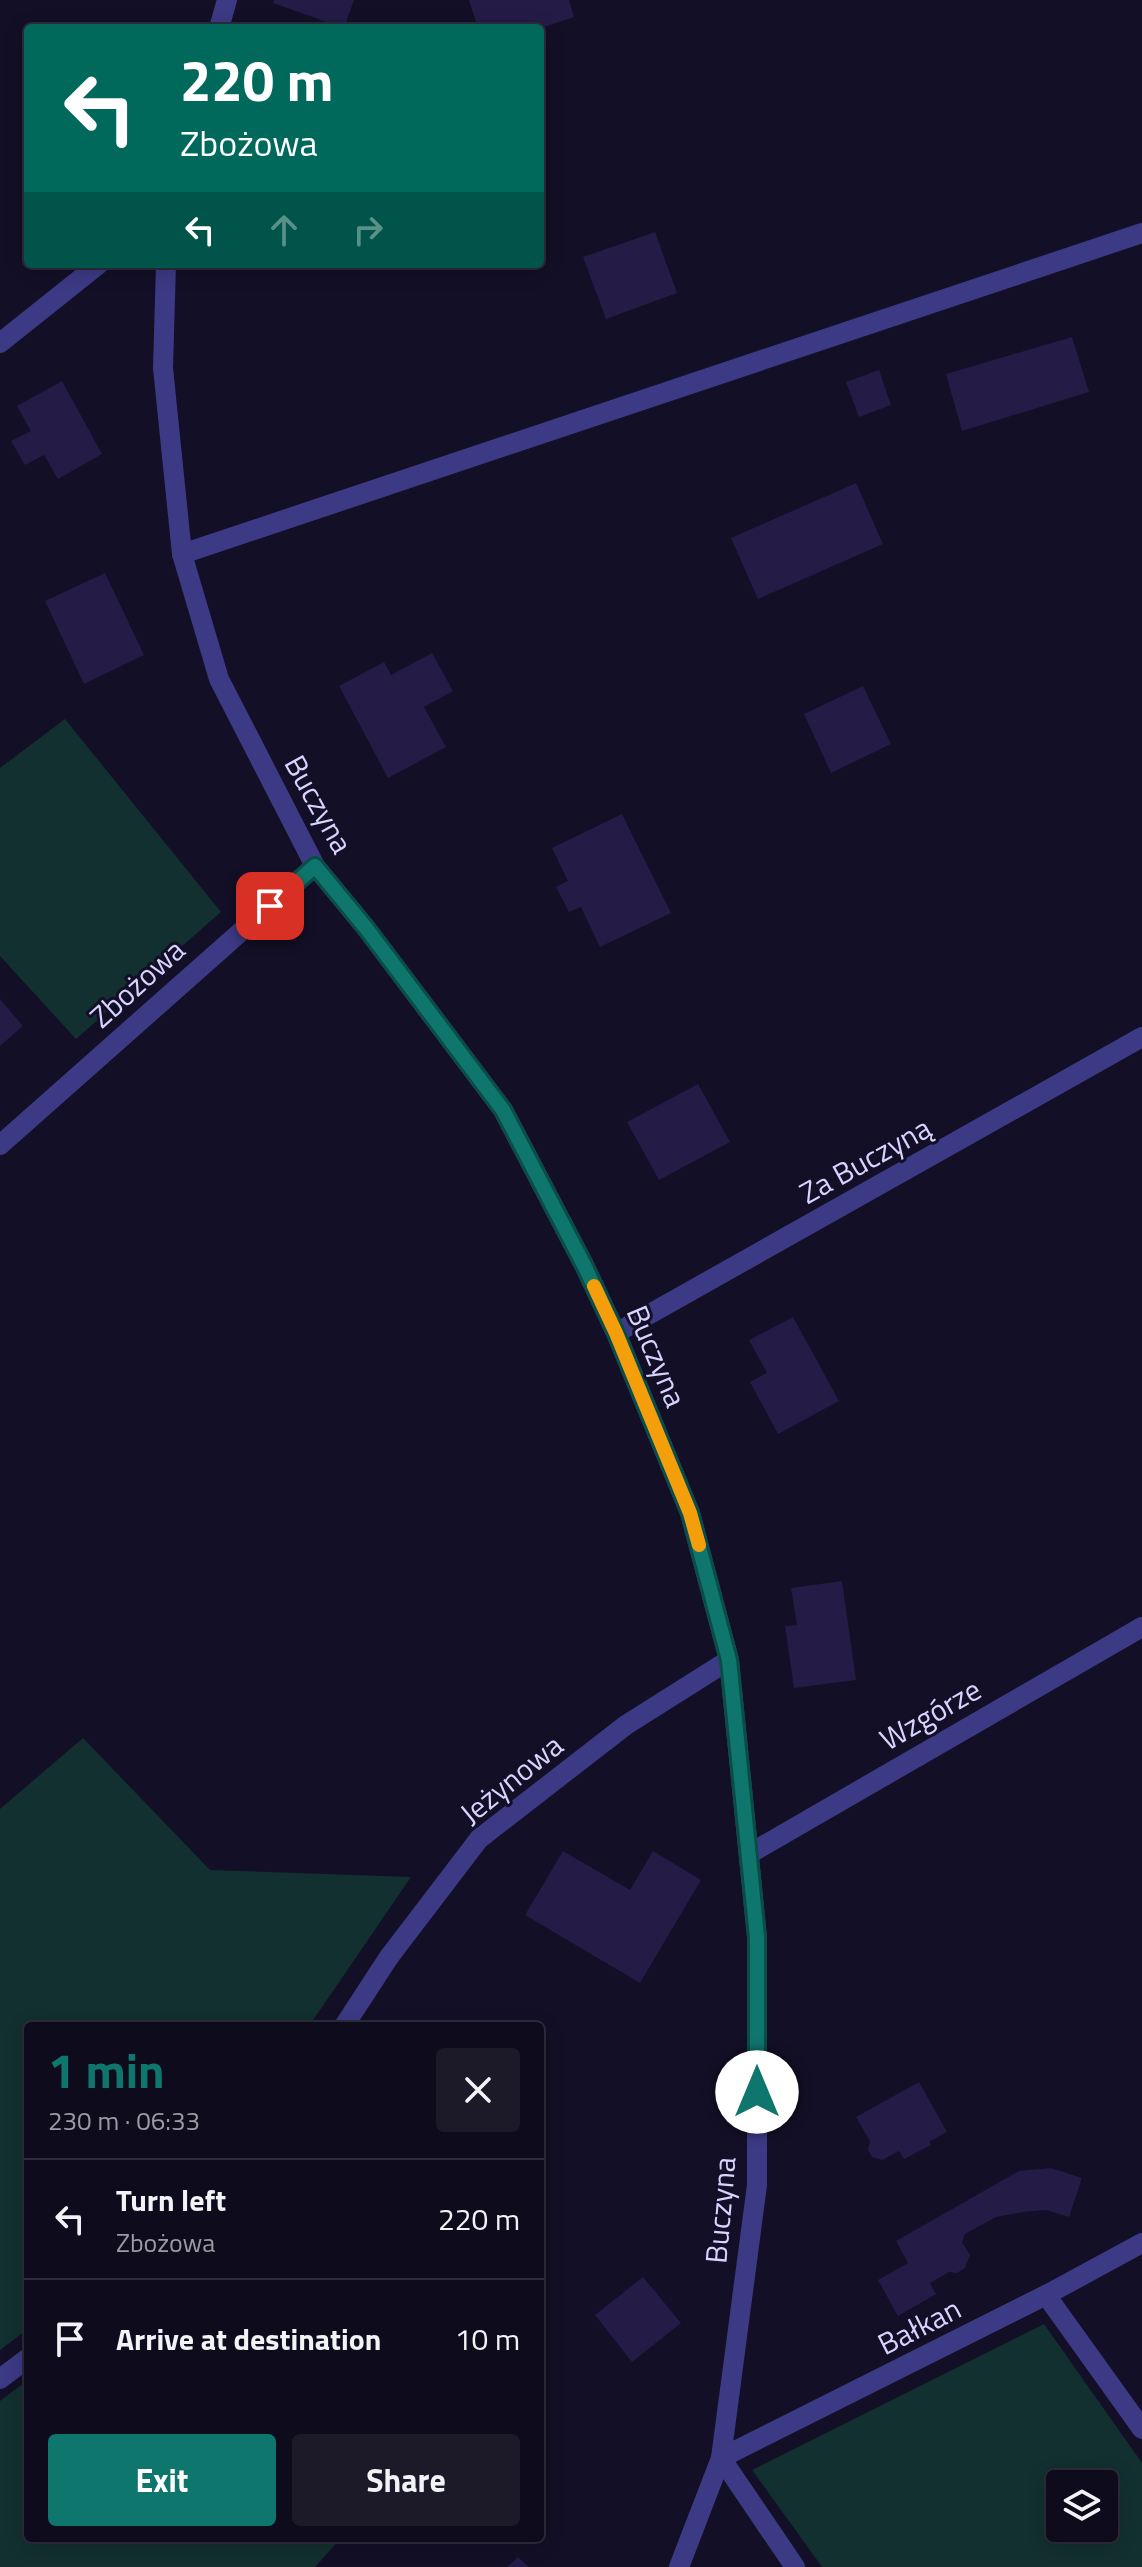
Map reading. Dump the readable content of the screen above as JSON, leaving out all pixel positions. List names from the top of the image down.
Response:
{
  "streets": {
    "street": [
      "Buczyna",
      "Zbożowa",
      "Za Buczyną",
      "Wzgórze",
      "Jeżynowa",
      "Bałkan"
    ]
  },
  "crossings": [
    ["Buczyna", "Zbożowa"],
    ["Buczyna", "Za Buczyną"],
    ["Buczyna", "Wzgórze"],
    ["Buczyna", "Jeżynowa"],
    ["Buczyna", "Bałkan"]
  ],
  "page": {
    "turn": ["220 m", "Zbożowa"],
    "heading": ["1 min", "230 m · 06:33"],
    "list": [
      {
        "name": "Turn left",
        "note": "Zbożowa",
        "value": "220 m"
      },
      {
        "name": "Arrive at destination",
        "value": "10 m"
      }
    ],
    "buttons": ["Exit", "Share"]
  }
}
